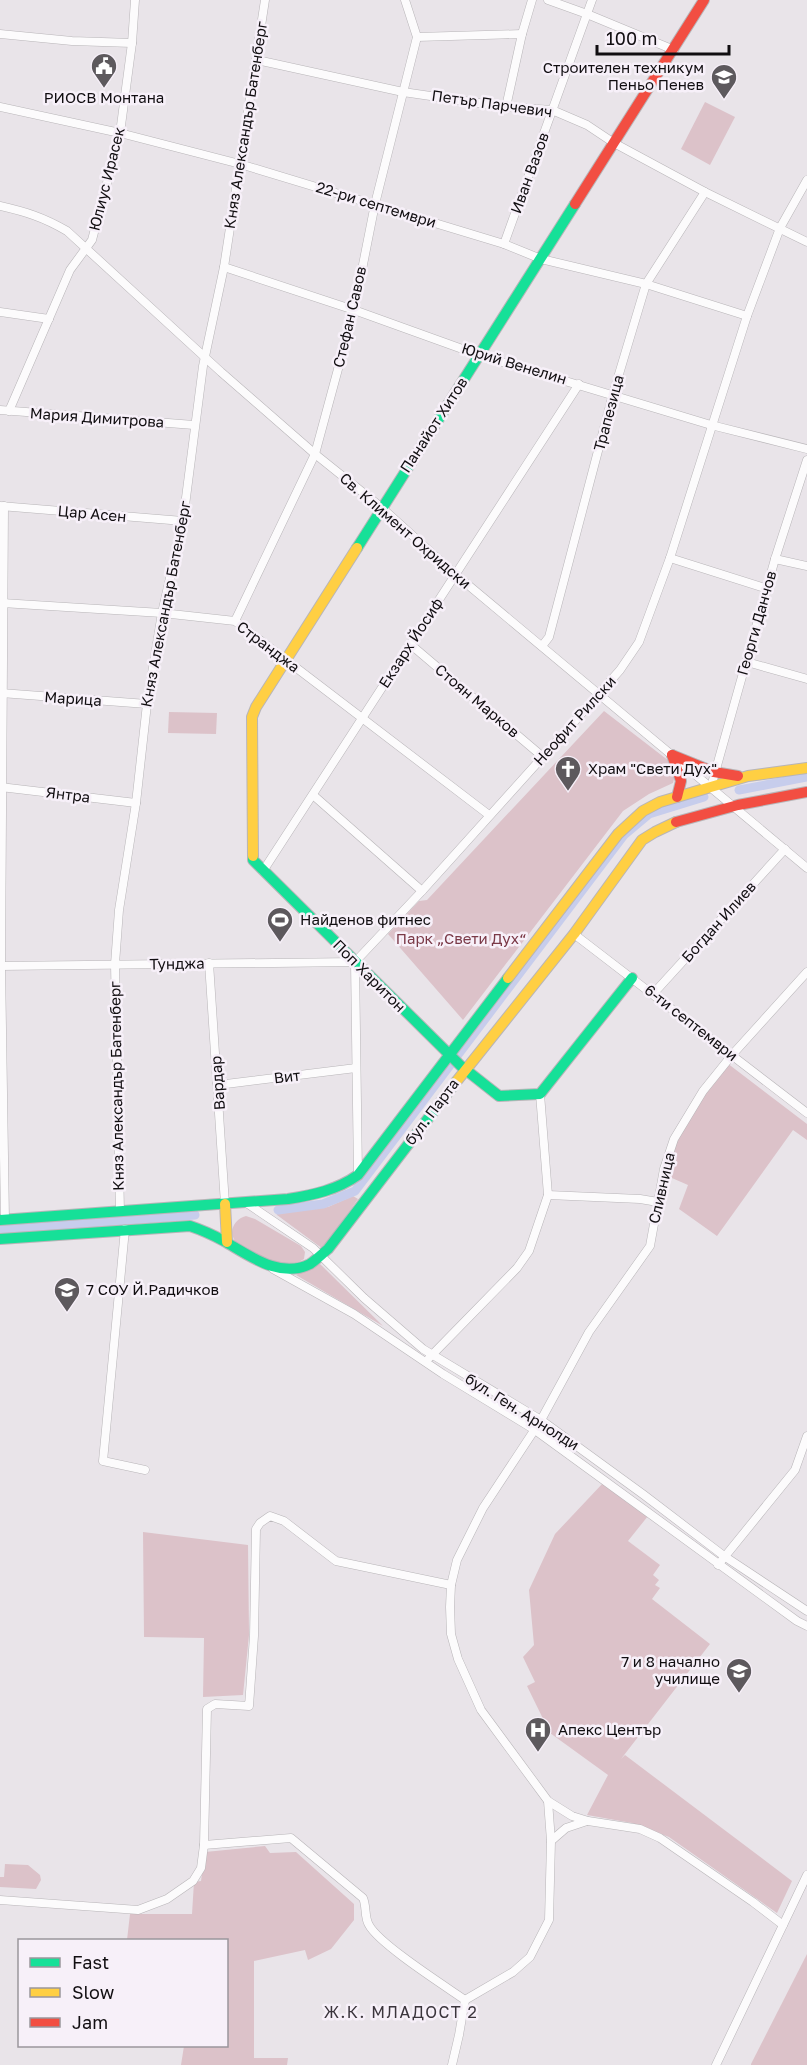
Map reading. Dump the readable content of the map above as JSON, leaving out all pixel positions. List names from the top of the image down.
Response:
{
  "streets": {
    "main road": ["Панайот Хитов", "Поп Харитон", "бул. Парта"],
    "street": [
      "Петър Парчевич",
      "Княз Александър Батенберг",
      "Иван Вазов",
      "Юлиус Ирасек",
      "22-ри септември",
      "Стефан Савов",
      "Юрий Венелин",
      "Трапезица",
      "Мария Димитрова",
      "Цар Асен",
      "Св. Климент Охридски",
      "Георги Данчов",
      "Екзарх Йосиф",
      "Странджа",
      "Марица",
      "Стоян Марков",
      "Неофит Рилски",
      "Янтра",
      "Богдан Илиев",
      "Тунджа",
      "6-ти септември",
      "Вит",
      "Вардар",
      "Сливница",
      "бул. Ген. Арнолди"
    ]
  },
  "crossings": [
    ["Петър Парчевич", "Княз Александър Батенберг"],
    ["Петър Парчевич", "Иван Вазов"],
    ["Петър Парчевич", "Стефан Савов"],
    ["Петър Парчевич", "Трапезица"],
    ["Петър Парчевич", "Панайот Хитов"],
    ["Петър Парчевич", "Неофит Рилски"],
    ["Княз Александър Батенберг", "22-ри септември"],
    ["Княз Александър Батенберг", "Юрий Венелин"],
    ["Княз Александър Батенберг", "Мария Димитрова"],
    ["Княз Александър Батенберг", "Цар Асен"],
    ["Княз Александър Батенберг", "Св. Климент Охридски"],
    ["Княз Александър Батенберг", "Странджа"],
    ["Княз Александър Батенберг", "Марица"],
    ["Княз Александър Батенберг", "Янтра"],
    ["Княз Александър Батенберг", "Тунджа"],
    ["Княз Александър Батенберг", "бул. Парта"],
    ["Иван Вазов", "22-ри септември"],
    ["Юлиус Ирасек", "22-ри септември"],
    ["Юлиус Ирасек", "Мария Димитрова"],
    ["Юлиус Ирасек", "Св. Климент Охридски"],
    ["22-ри септември", "Стефан Савов"],
    ["22-ри септември", "Трапезица"],
    ["22-ри септември", "Панайот Хитов"],
    ["22-ри септември", "Неофит Рилски"],
    ["Стефан Савов", "Юрий Венелин"],
    ["Стефан Савов", "Св. Климент Охридски"],
    ["Стефан Савов", "Странджа"],
    ["Юрий Венелин", "Трапезица"],
    ["Юрий Венелин", "Панайот Хитов"],
    ["Юрий Венелин", "Екзарх Йосиф"],
    ["Юрий Венелин", "Неофит Рилски"],
    ["Трапезица", "Св. Климент Охридски"],
    ["Панайот Хитов", "Св. Климент Охридски"],
    ["Панайот Хитов", "Екзарх Йосиф"],
    ["Панайот Хитов", "Странджа"],
    ["Панайот Хитов", "Поп Харитон"],
    ["Св. Климент Охридски", "Георги Данчов"],
    ["Св. Климент Охридски", "Екзарх Йосиф"],
    ["Св. Климент Охридски", "Неофит Рилски"],
    ["Св. Климент Охридски", "Богдан Илиев"],
    ["Св. Климент Охридски", "бул. Парта"],
    ["Георги Данчов", "бул. Парта"],
    ["Екзарх Йосиф", "Странджа"],
    ["Екзарх Йосиф", "Стоян Марков"],
    ["Екзарх Йосиф", "Поп Харитон"],
    ["Странджа", "Неофит Рилски"],
    ["Стоян Марков", "Неофит Рилски"],
    ["Неофит Рилски", "Тунджа"],
    ["Неофит Рилски", "Поп Харитон"],
    ["Богдан Илиев", "6-ти септември"],
    ["Тунджа", "Поп Харитон"],
    ["Тунджа", "Вардар"],
    ["Поп Харитон", "бул. Парта"],
    ["6-ти септември", "бул. Парта"],
    ["6-ти септември", "Сливница"],
    ["Вит", "Вардар"],
    ["Вардар", "бул. Парта"],
    ["бул. Парта", "бул. Ген. Арнолди"],
    ["Сливница", "бул. Ген. Арнолди"]
  ],
  "districts": ["Ж.К. МЛАДОСТ 2"],
  "parks": ["Парк „Свети Дух“"],
  "places": {
    "public building": ["РИОСВ Монтана"],
    "school or university": ["Строителен техникум Пеньо Пенев", "7 СОУ Й.Радичков", "7 и 8 начално училище"],
    "church": ["Храм \"Свети Дух\""],
    "sports": ["Найденов фитнес"],
    "hospital": ["Апекс Център"]
  },
  "legend": ["Fast", "Slow", "Jam"],
  "scale_bar": "100 m"
}
